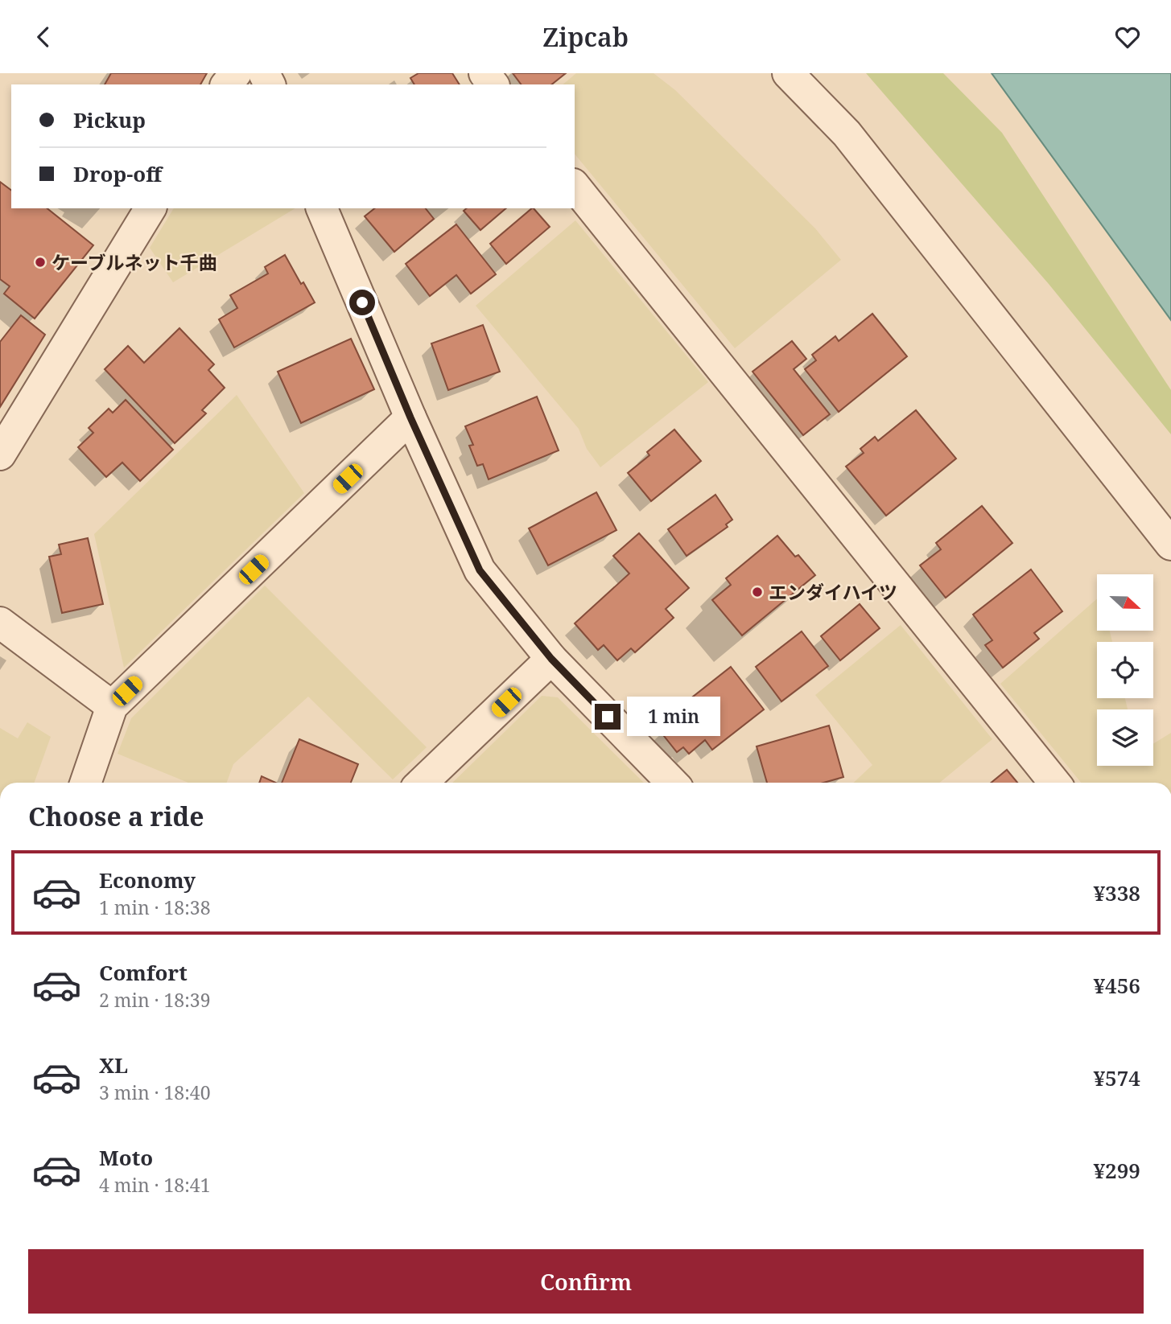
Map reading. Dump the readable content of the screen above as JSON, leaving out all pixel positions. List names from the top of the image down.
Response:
{
  "places": ["ケーブルネット千曲", "エンダイハイツ"],
  "north": "right",
  "page": {
    "header": "Zipcab",
    "banner": ["Pickup", "Drop-off"],
    "bubble": "1 min",
    "heading": "Choose a ride",
    "list": [
      {
        "name": "Economy",
        "note": "1 min · 18:38",
        "value": "¥338"
      },
      {
        "name": "Comfort",
        "note": "2 min · 18:39",
        "value": "¥456"
      },
      {
        "name": "XL",
        "note": "3 min · 18:40",
        "value": "¥574"
      },
      {
        "name": "Moto",
        "note": "4 min · 18:41",
        "value": "¥299"
      }
    ],
    "buttons": "Confirm"
  }
}
